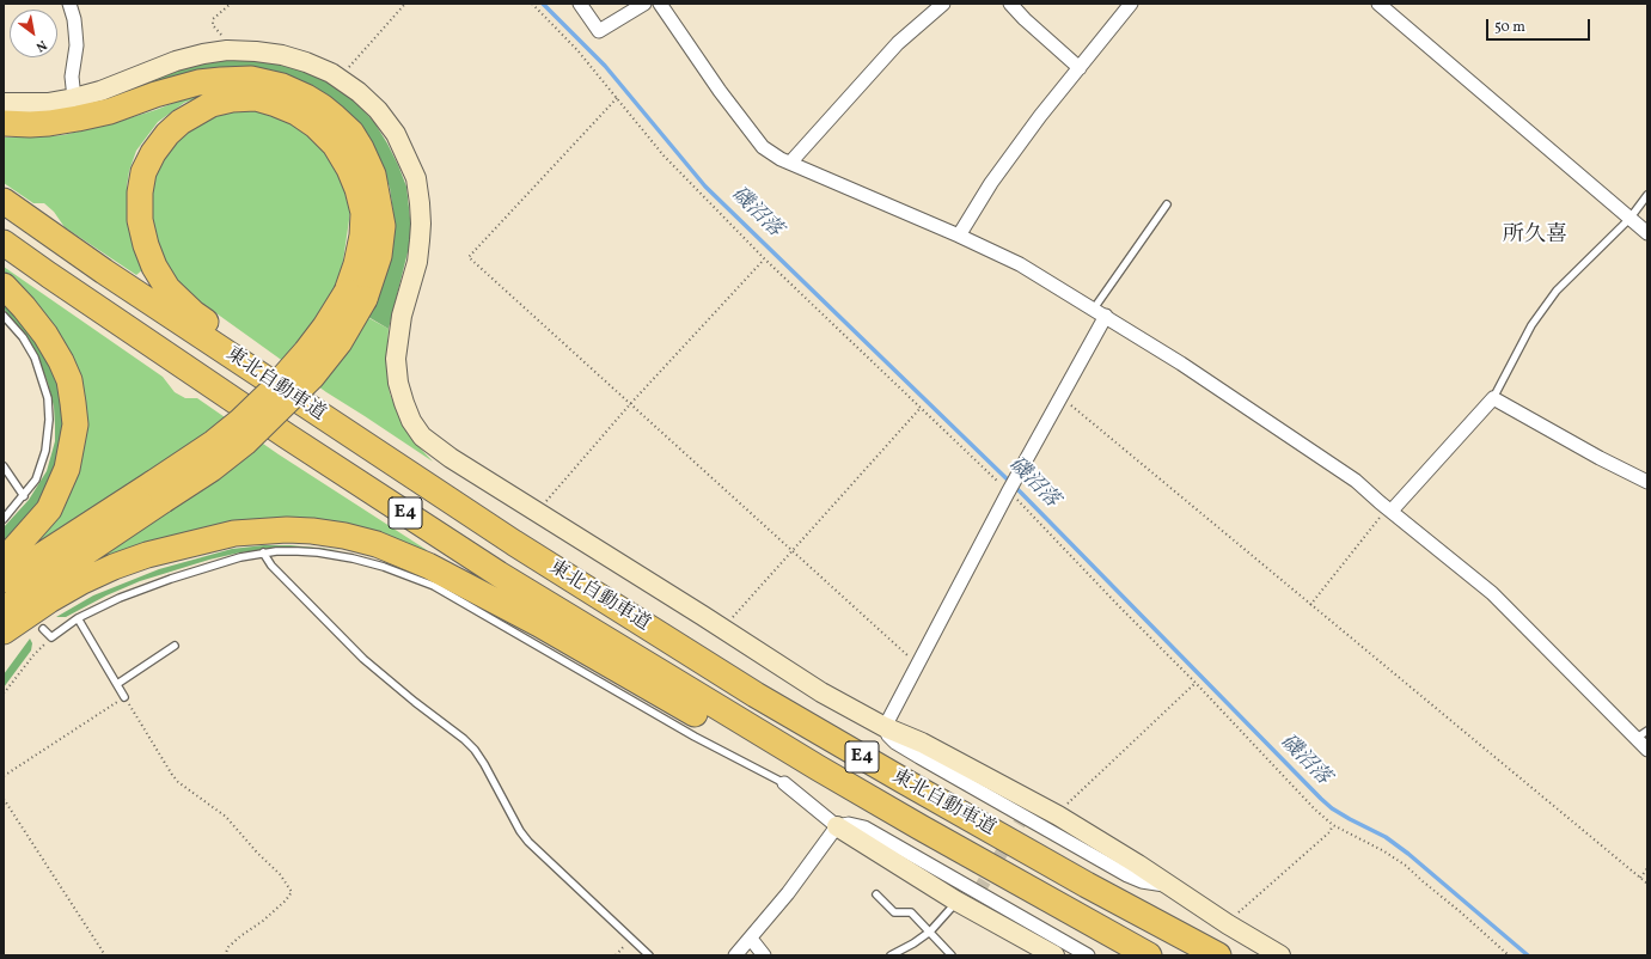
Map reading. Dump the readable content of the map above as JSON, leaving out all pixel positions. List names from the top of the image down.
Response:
{
  "streets": {
    "highway": ["東北自動車道", "E4"]
  },
  "districts": ["所久喜"],
  "water": ["磯沼落"],
  "scale_bar": "50 m",
  "north": "bottom right"
}
